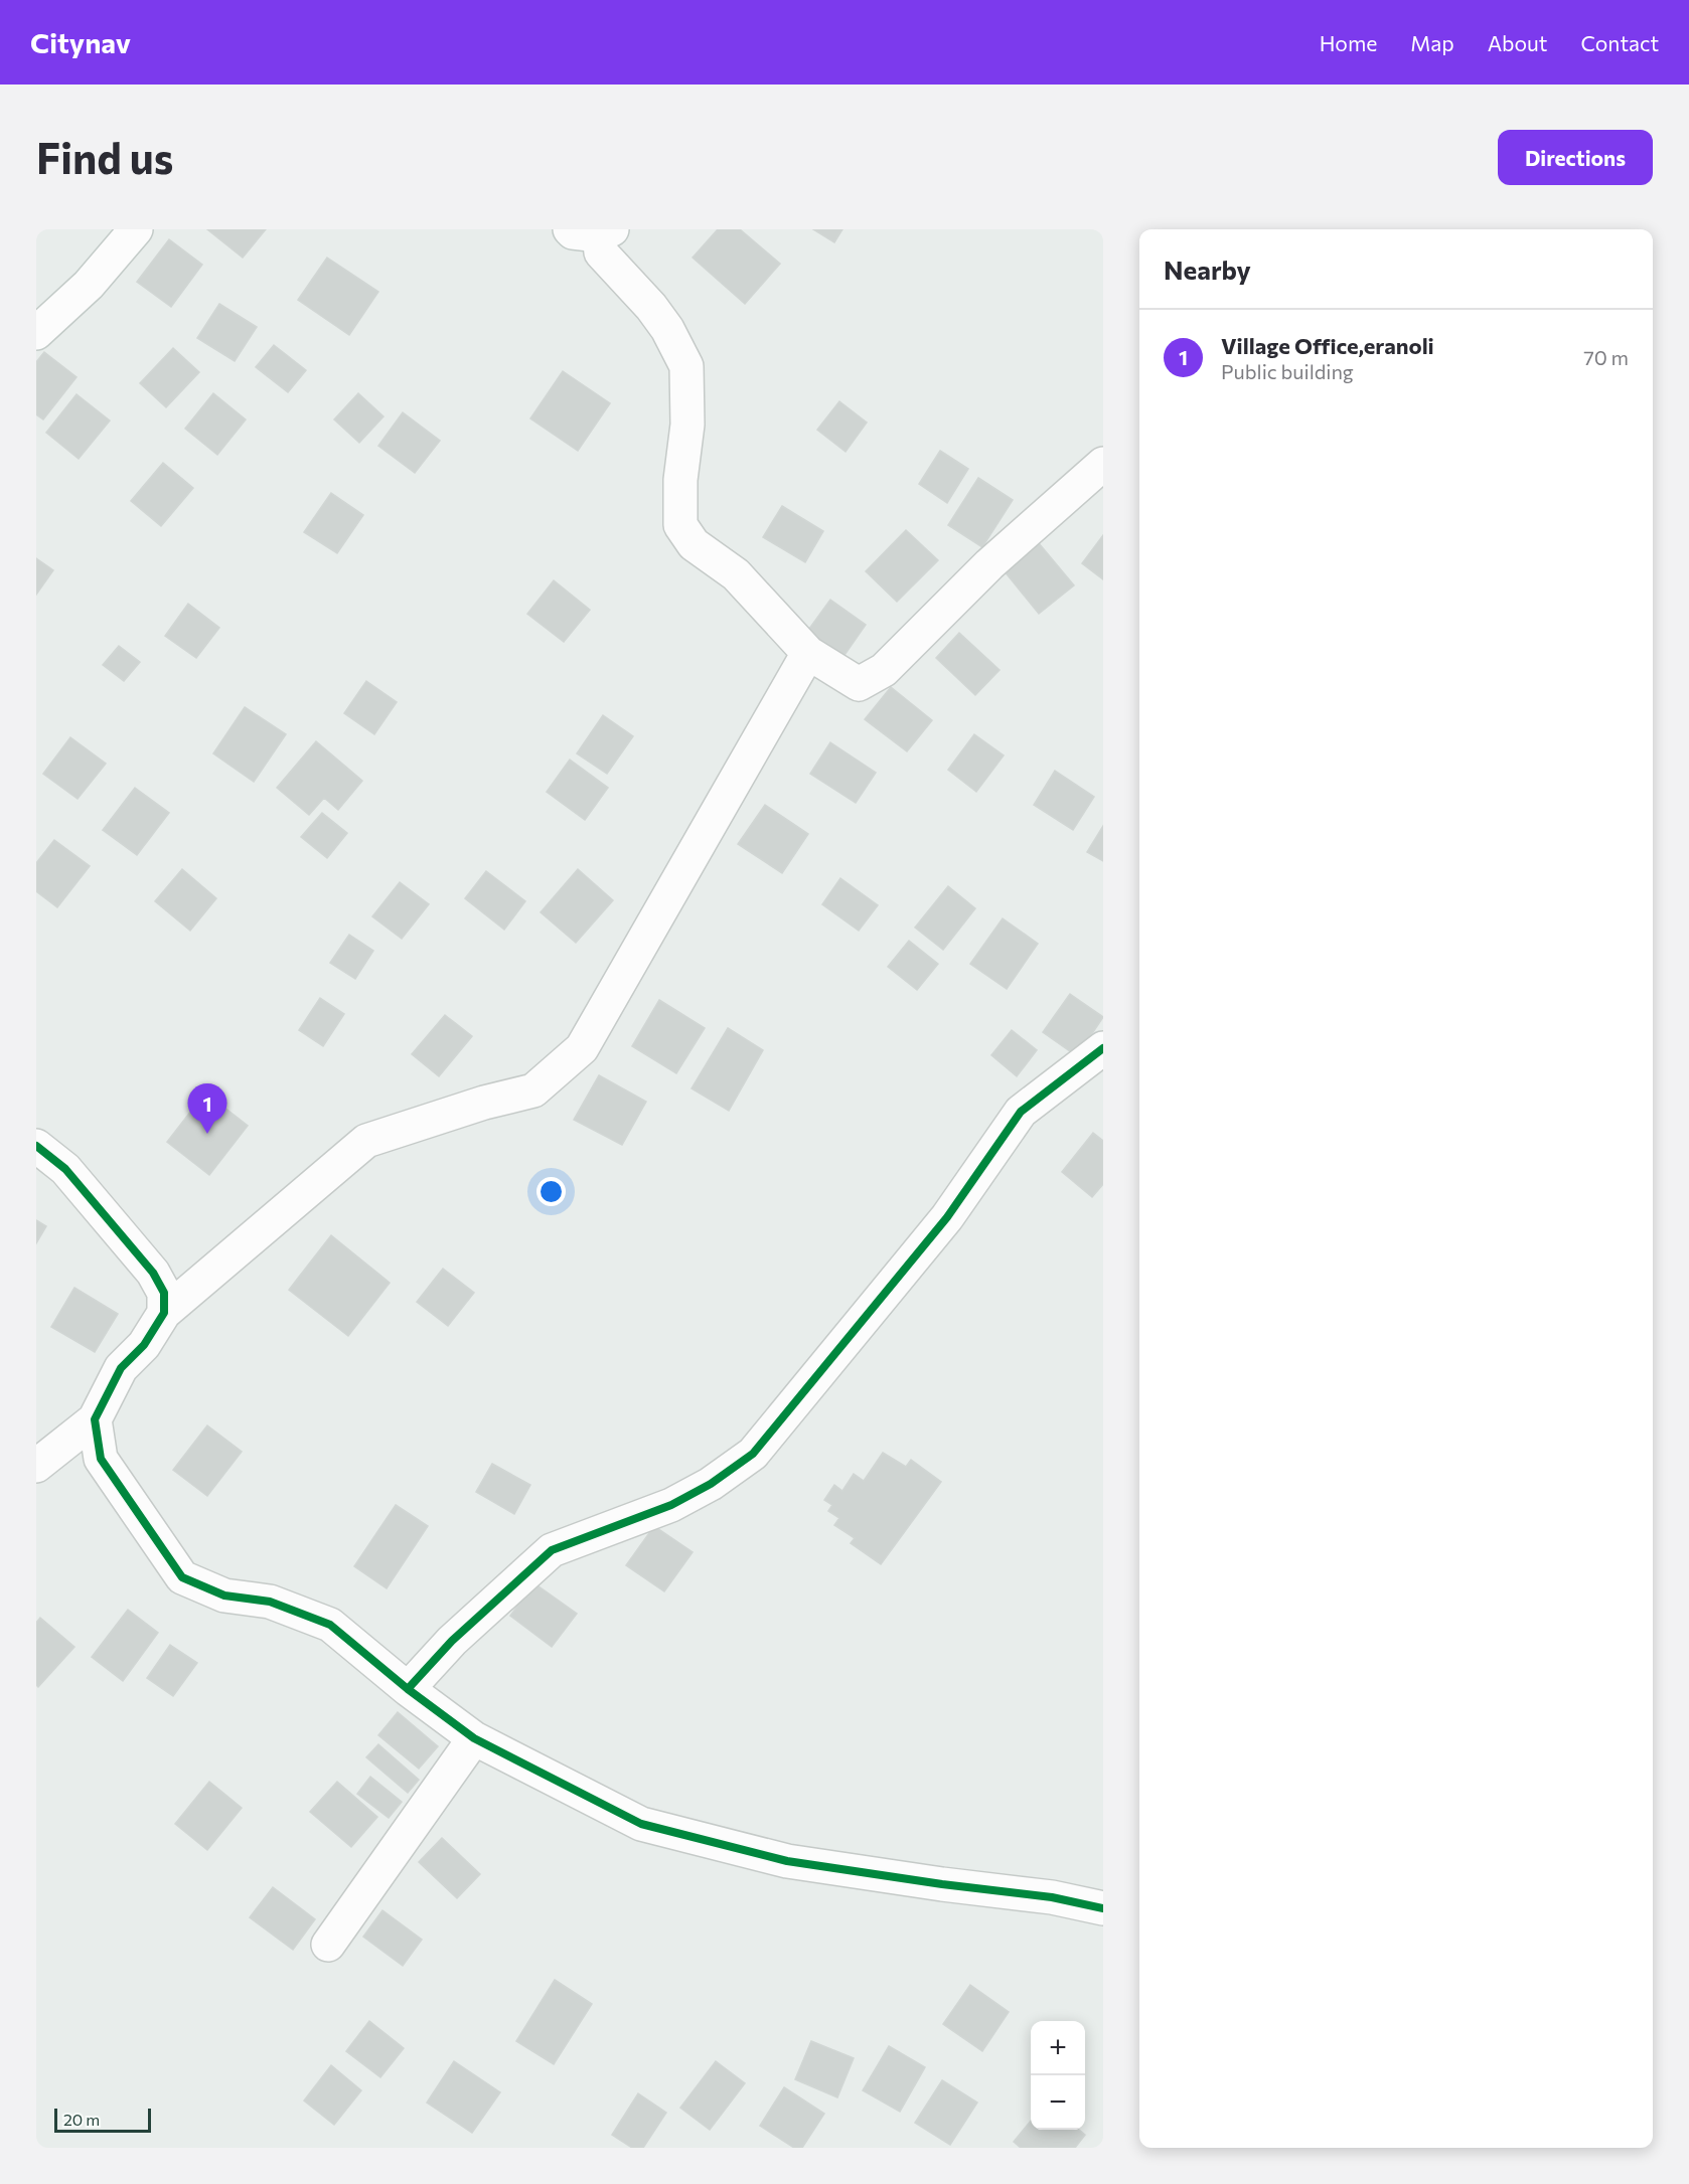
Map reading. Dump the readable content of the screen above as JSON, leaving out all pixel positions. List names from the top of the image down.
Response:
{
  "scale_bar": "20 m",
  "page": {
    "header": "Citynav",
    "nav": [
      "Home",
      "Map",
      "About",
      "Contact"
    ],
    "buttons": "Directions",
    "title": "Find us",
    "heading": "Nearby",
    "list": [
      {
        "mark": "1",
        "name": "Village Office,eranoli",
        "note": "Public building",
        "value": "70 m"
      }
    ],
    "pins": "1",
    "map_buttons": ["+", "−"],
    "scale": "20 m"
  }
}
